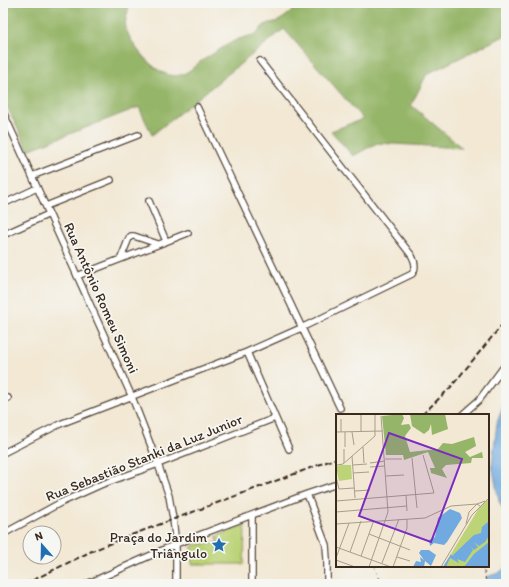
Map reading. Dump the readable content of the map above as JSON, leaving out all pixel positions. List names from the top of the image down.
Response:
{
  "streets": {
    "street": ["Rua Antônio Romeu Simoni", "Rua Sebastião Stanki da Luz Junior"]
  },
  "crossings": [
    ["Rua Antônio Romeu Simoni", "Rua Sebastião Stanki da Luz Junior"]
  ],
  "places": {
    "place": ["Praça do Jardim Triângulo"]
  },
  "north": "top"
}
